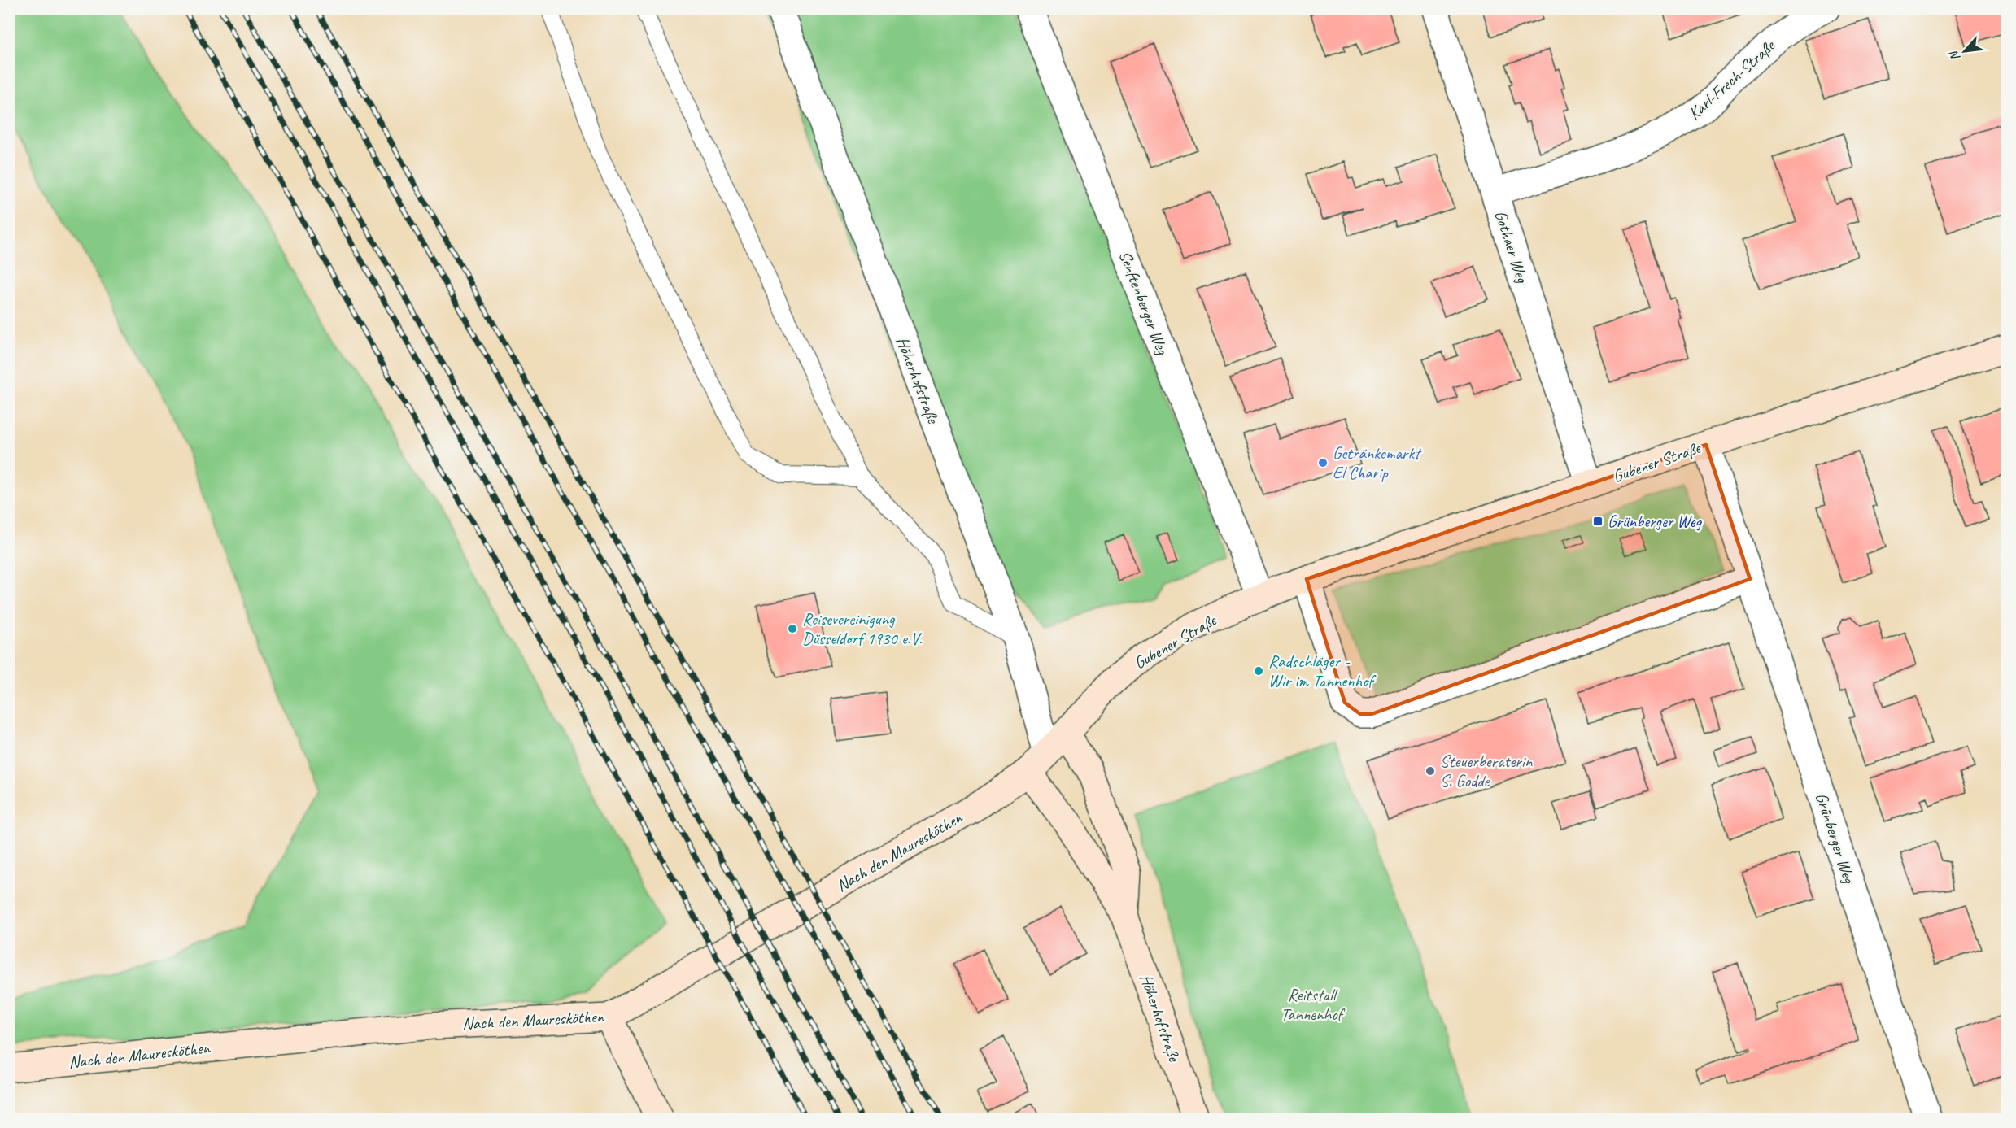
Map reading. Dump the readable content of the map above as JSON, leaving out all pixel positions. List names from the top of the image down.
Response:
{
  "streets": {
    "street": [
      "Karl-Frech-Straße",
      "Gothaer Weg",
      "Senftenberger Weg",
      "Höherhofstraße",
      "Gubener Straße",
      "Grünberger Weg",
      "Nach den Mauresköthen"
    ]
  },
  "crossings": [
    ["Karl-Frech-Straße", "Gothaer Weg"],
    ["Gothaer Weg", "Gubener Straße"],
    ["Senftenberger Weg", "Gubener Straße"],
    ["Höherhofstraße", "Gubener Straße"],
    ["Höherhofstraße", "Nach den Mauresköthen"],
    ["Gubener Straße", "Grünberger Weg"],
    ["Gubener Straße", "Nach den Mauresköthen"]
  ],
  "parks": ["Reitstall Tannenhof"],
  "places": {
    "other": [
      "Getränkemarkt El Charip",
      "Reisevereinigung Düsseldorf 1930 e.V.",
      "Radschläger - Wir im Tannenhof",
      "Steuerberaterin S. Godde"
    ],
    "transit": ["Grünberger Weg"]
  },
  "north": "bottom left"
}
